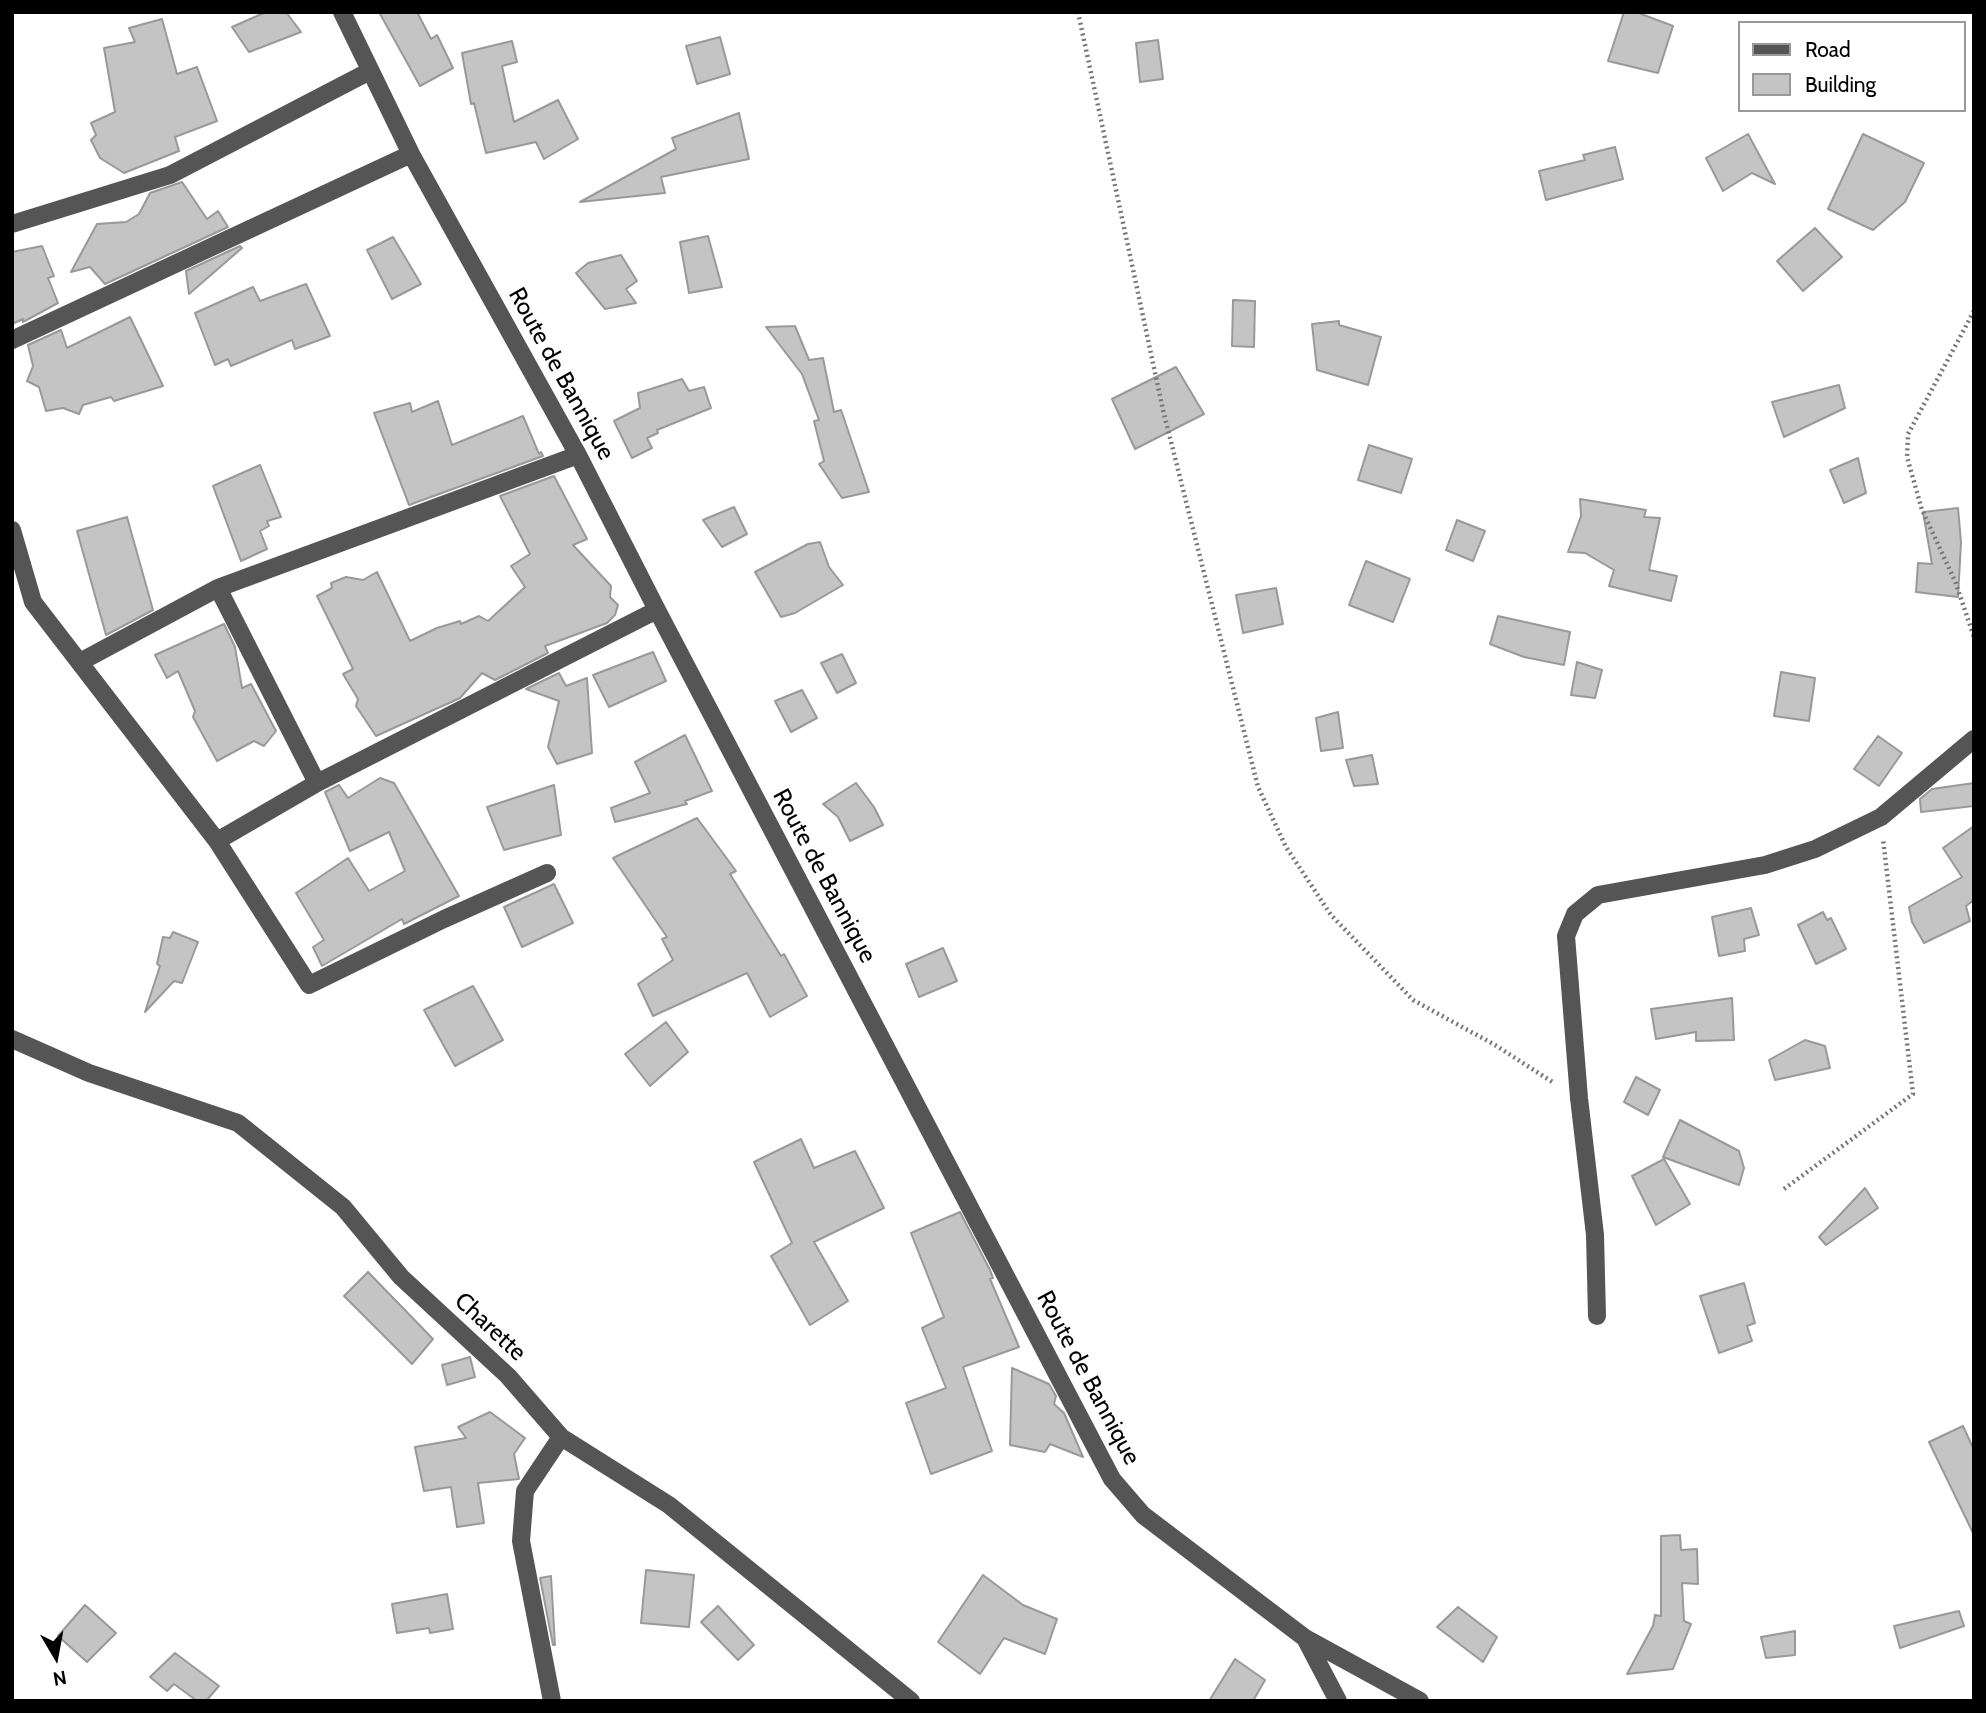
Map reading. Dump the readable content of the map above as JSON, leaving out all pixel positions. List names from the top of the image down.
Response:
{
  "streets": {
    "street": ["Route de Bannique", "Charette"]
  },
  "legend": ["Road", "Building"],
  "north": "bottom"
}
